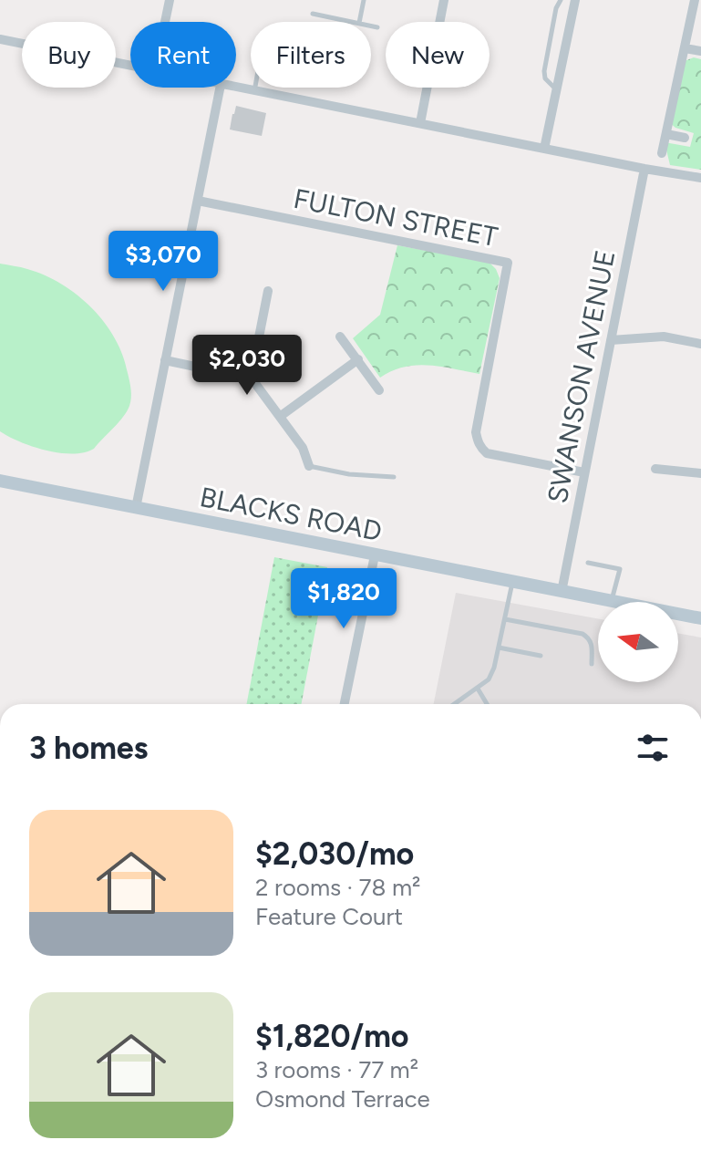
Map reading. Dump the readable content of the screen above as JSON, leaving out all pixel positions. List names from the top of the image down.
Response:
{
  "streets": {
    "street": ["FULTON STREET", "SWANSON AVENUE", "BLACKS ROAD"]
  },
  "crossings": [
    ["FULTON STREET", "SWANSON AVENUE"],
    ["SWANSON AVENUE", "BLACKS ROAD"]
  ],
  "north": "left",
  "page": {
    "chip": [
      "Buy",
      "Rent",
      "Filters",
      "New"
    ],
    "price": ["$3,070", "$2,030", "$1,820"],
    "heading": "3 homes",
    "list": [
      {
        "name": "$2,030/mo",
        "note": "2 rooms · 78 m² · Feature Court"
      },
      {
        "name": "$1,820/mo",
        "note": "3 rooms · 77 m² · Osmond Terrace"
      }
    ]
  }
}
